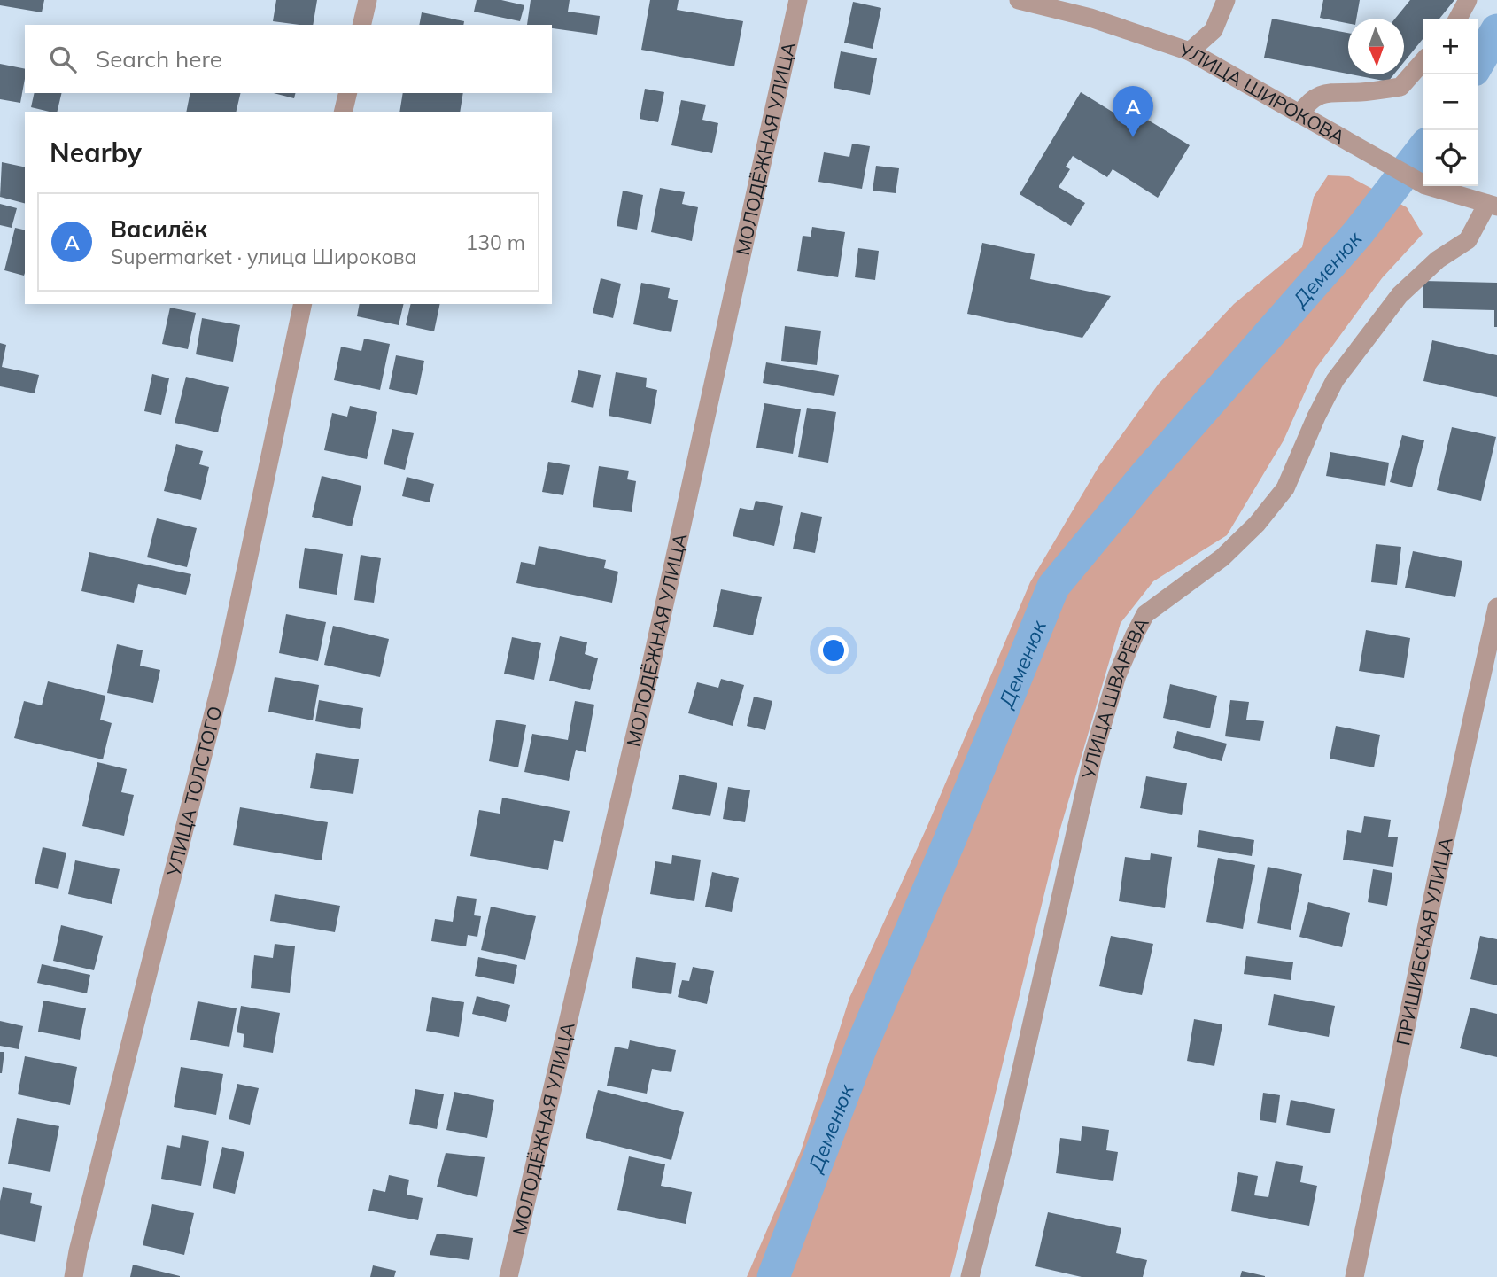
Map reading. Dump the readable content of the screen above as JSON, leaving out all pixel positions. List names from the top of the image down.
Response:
{
  "streets": {
    "street": [
      "УЛИЦА ШИРОКОВА",
      "МОЛОДЁЖНАЯ УЛИЦА",
      "УЛИЦА ШВАРЁВА",
      "УЛИЦА ТОЛСТОГО",
      "ПРИШИБСКАЯ УЛИЦА"
    ]
  },
  "crossings": [
    ["УЛИЦА ШИРОКОВА", "УЛИЦА ШВАРЁВА"]
  ],
  "water": ["Деменюк"],
  "north": "bottom",
  "page": {
    "map_buttons": ["+", "−"],
    "search": "Search here",
    "pins": "A",
    "heading": "Nearby",
    "list": [
      {
        "mark": "A",
        "name": "Василёк",
        "note": "Supermarket · улица Широкова",
        "value": "130 m"
      }
    ]
  }
}
